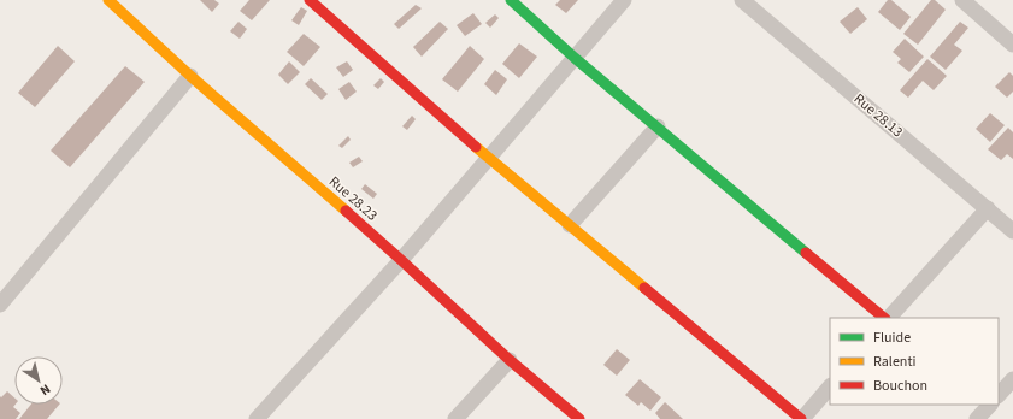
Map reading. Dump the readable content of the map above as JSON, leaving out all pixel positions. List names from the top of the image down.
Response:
{
  "streets": {
    "street": ["Rue 28.13", "Rue 28.23"]
  },
  "legend": ["Fluide", "Ralenti", "Bouchon"],
  "north": "bottom right"
}
